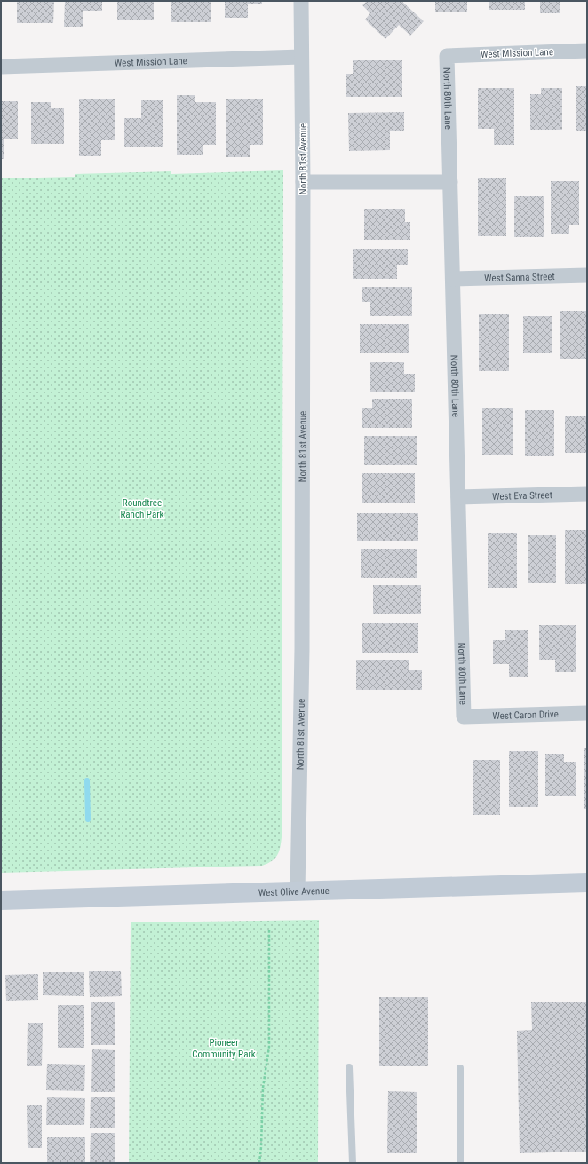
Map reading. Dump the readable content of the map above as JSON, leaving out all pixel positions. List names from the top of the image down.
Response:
{
  "streets": {
    "main road": ["West Olive Avenue"],
    "street": [
      "West Mission Lane",
      "North 80th Lane",
      "North 81st Avenue",
      "West Sanna Street",
      "West Eva Street",
      "West Caron Drive"
    ]
  },
  "crossings": [
    ["West Mission Lane", "North 80th Lane"],
    ["West Mission Lane", "North 81st Avenue"],
    ["North 80th Lane", "West Sanna Street"],
    ["North 80th Lane", "West Eva Street"],
    ["North 80th Lane", "West Caron Drive"],
    ["North 81st Avenue", "West Olive Avenue"]
  ],
  "parks": ["Roundtree Ranch Park", "Pioneer Community Park"]
}
